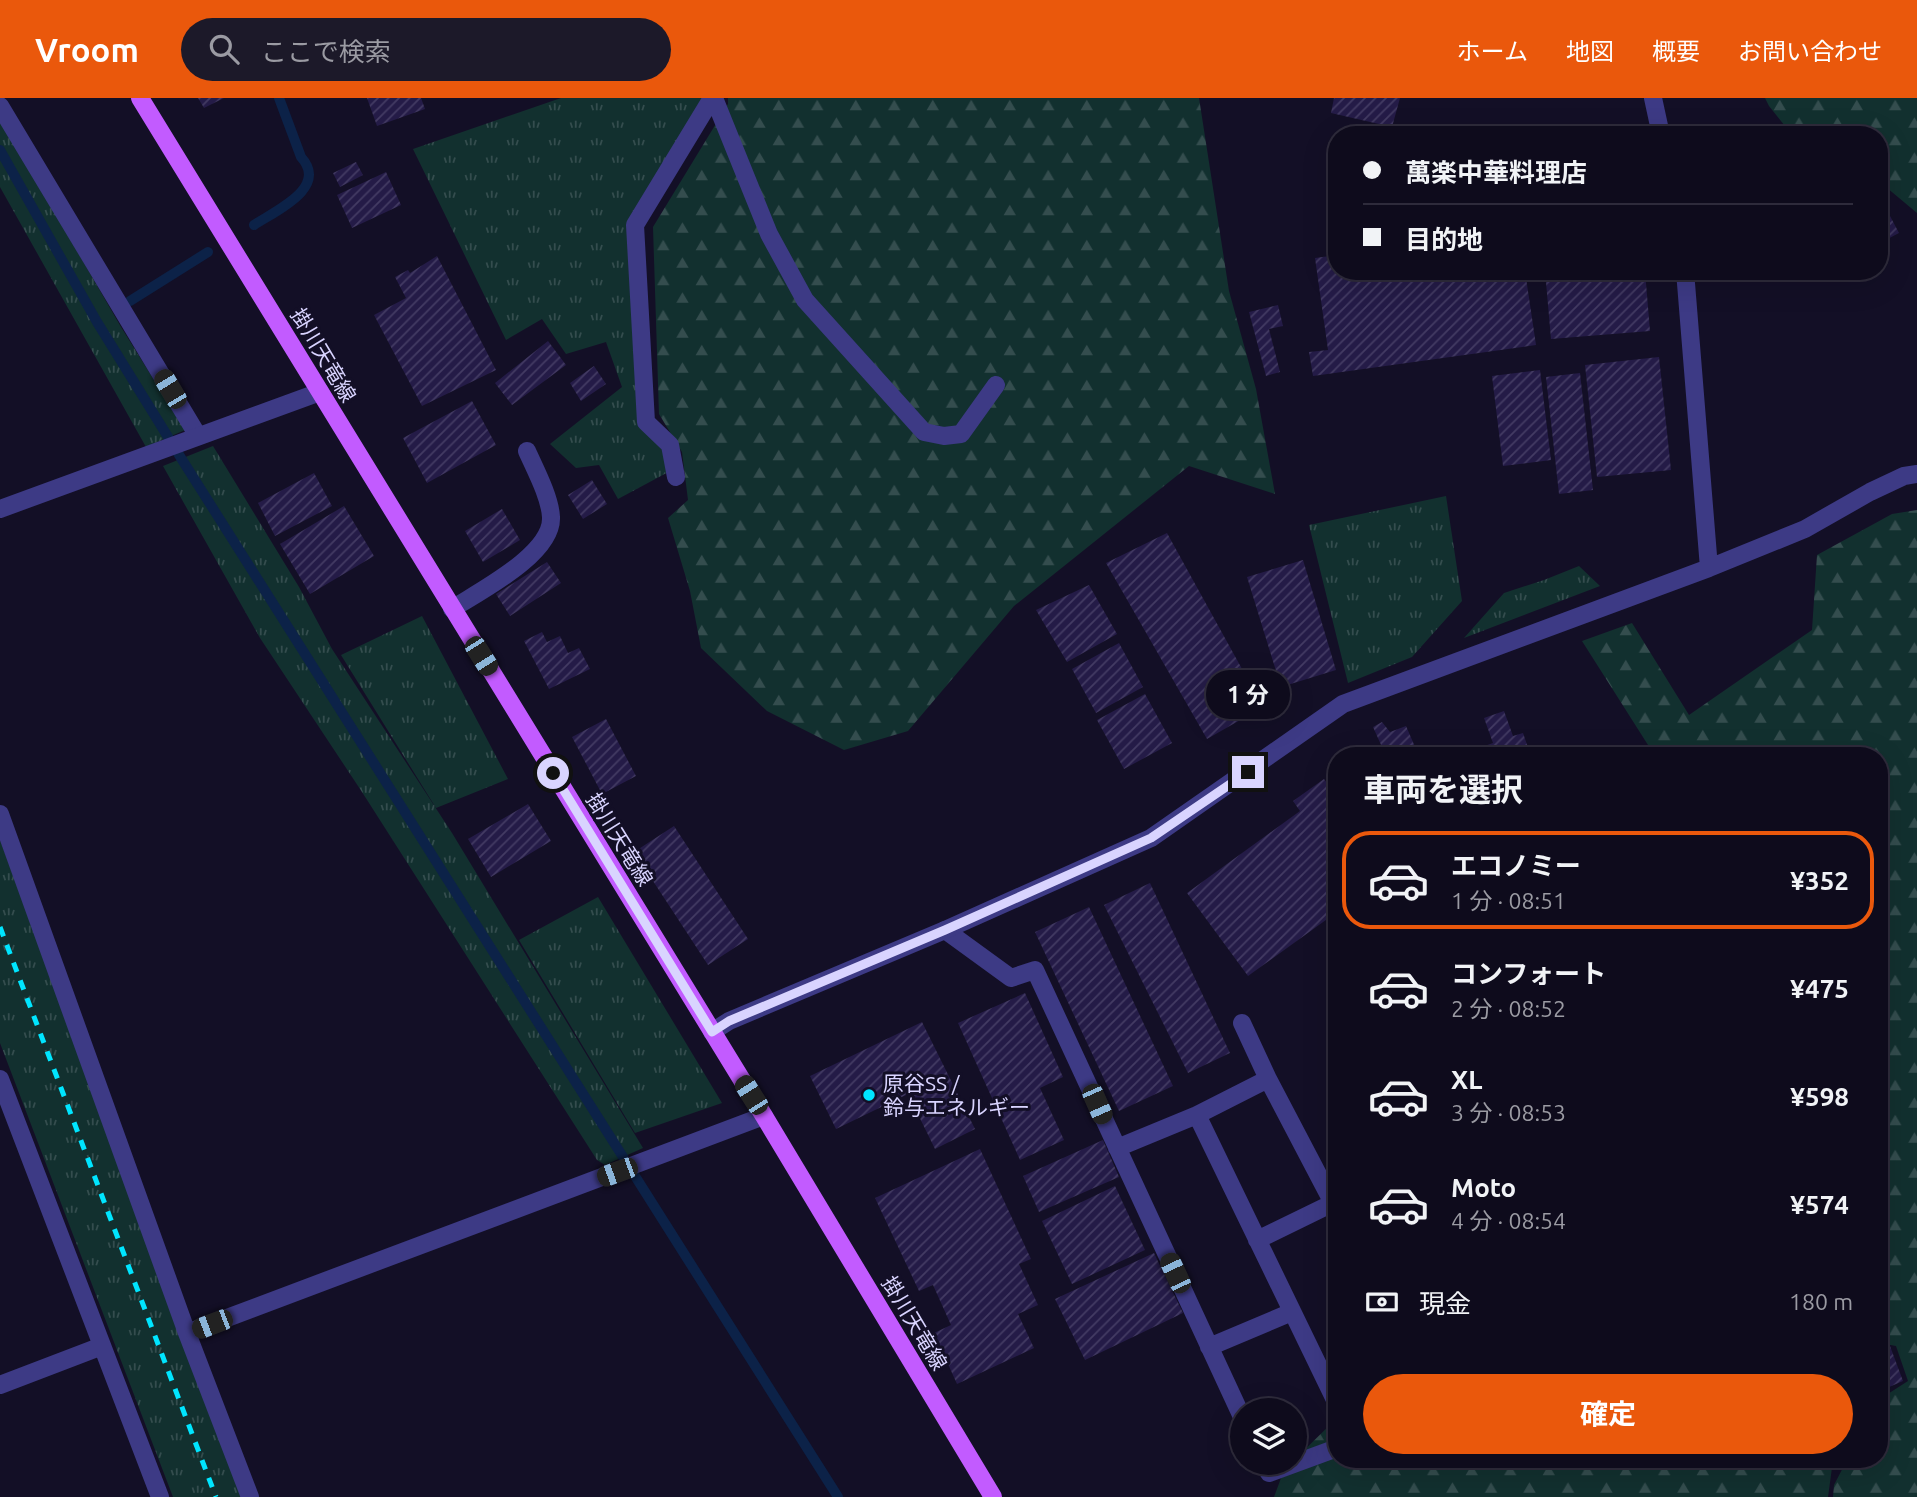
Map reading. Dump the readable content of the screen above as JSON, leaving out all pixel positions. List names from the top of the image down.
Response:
{
  "streets": {
    "main road": ["掛川天竜線"]
  },
  "places": ["原谷SS / 鈴与エネルギー"],
  "page": {
    "header": "Vroom",
    "search": "ここで検索",
    "nav": [
      "ホーム",
      "地図",
      "概要",
      "お問い合わせ"
    ],
    "banner": ["萬楽中華料理店", "目的地"],
    "bubble": "1 分",
    "heading": "車両を選択",
    "list": [
      {
        "name": "エコノミー",
        "note": "1 分 · 08:51",
        "value": "¥352"
      },
      {
        "name": "コンフォート",
        "note": "2 分 · 08:52",
        "value": "¥475"
      },
      {
        "name": "XL",
        "note": "3 分 · 08:53",
        "value": "¥598"
      },
      {
        "name": "Moto",
        "note": "4 分 · 08:54",
        "value": "¥574"
      }
    ],
    "pay": ["現金", "180 m"],
    "buttons": "確定"
  }
}
